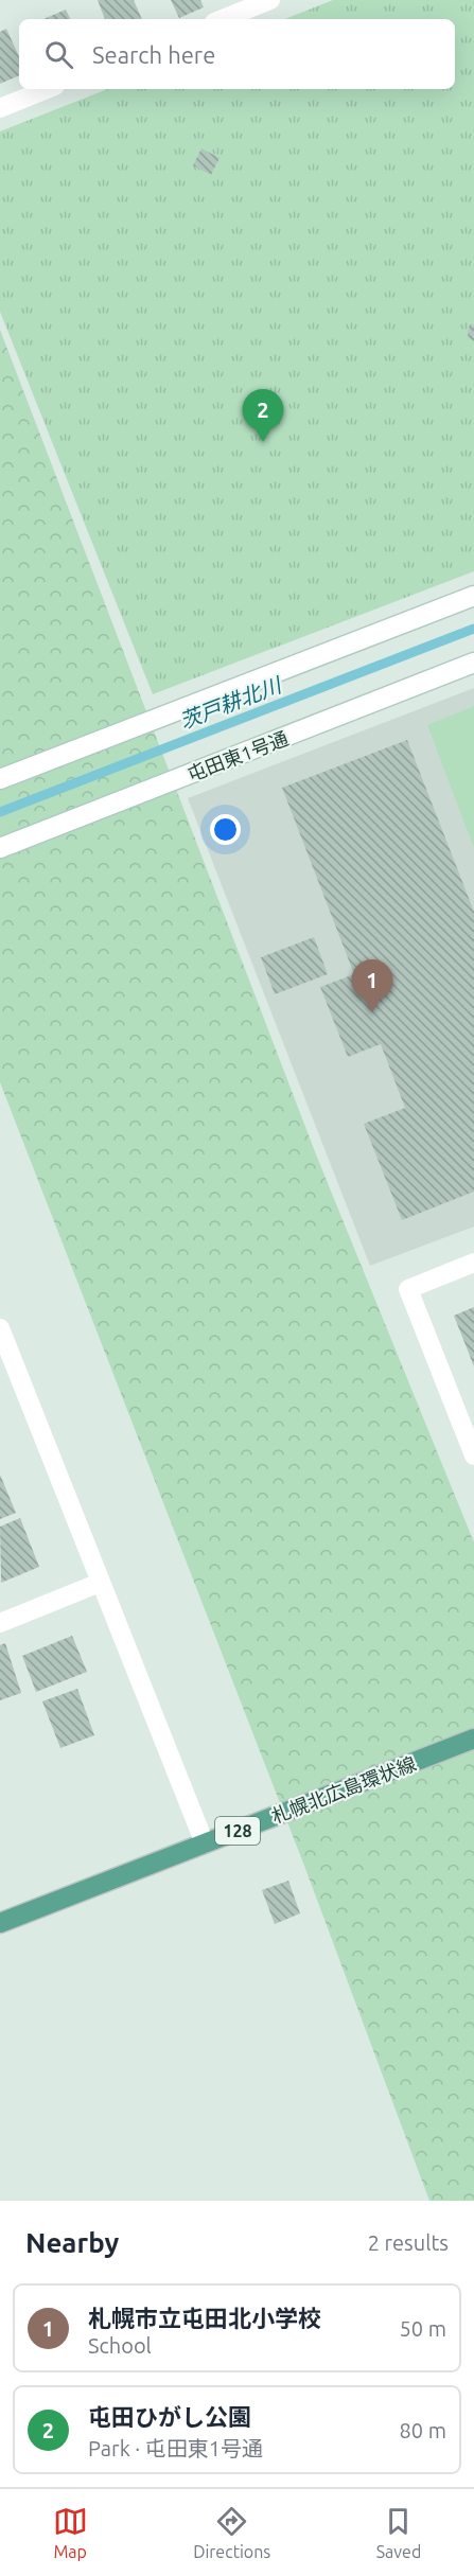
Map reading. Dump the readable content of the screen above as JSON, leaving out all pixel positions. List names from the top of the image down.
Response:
{
  "streets": {
    "main road": ["札幌北広島環状線", "128"],
    "street": ["屯田東1号通"]
  },
  "water": ["茨戸耕北川"],
  "page": {
    "search": "Search here",
    "pins": ["2", "1"],
    "heading": ["Nearby", "2 results"],
    "list": [
      {
        "mark": "1",
        "name": "札幌市立屯田北小学校",
        "note": "School",
        "value": "50 m"
      },
      {
        "mark": "2",
        "name": "屯田ひがし公園",
        "note": "Park · 屯田東1号通",
        "value": "80 m"
      }
    ],
    "nav": ["Map", "Directions", "Saved"]
  }
}
